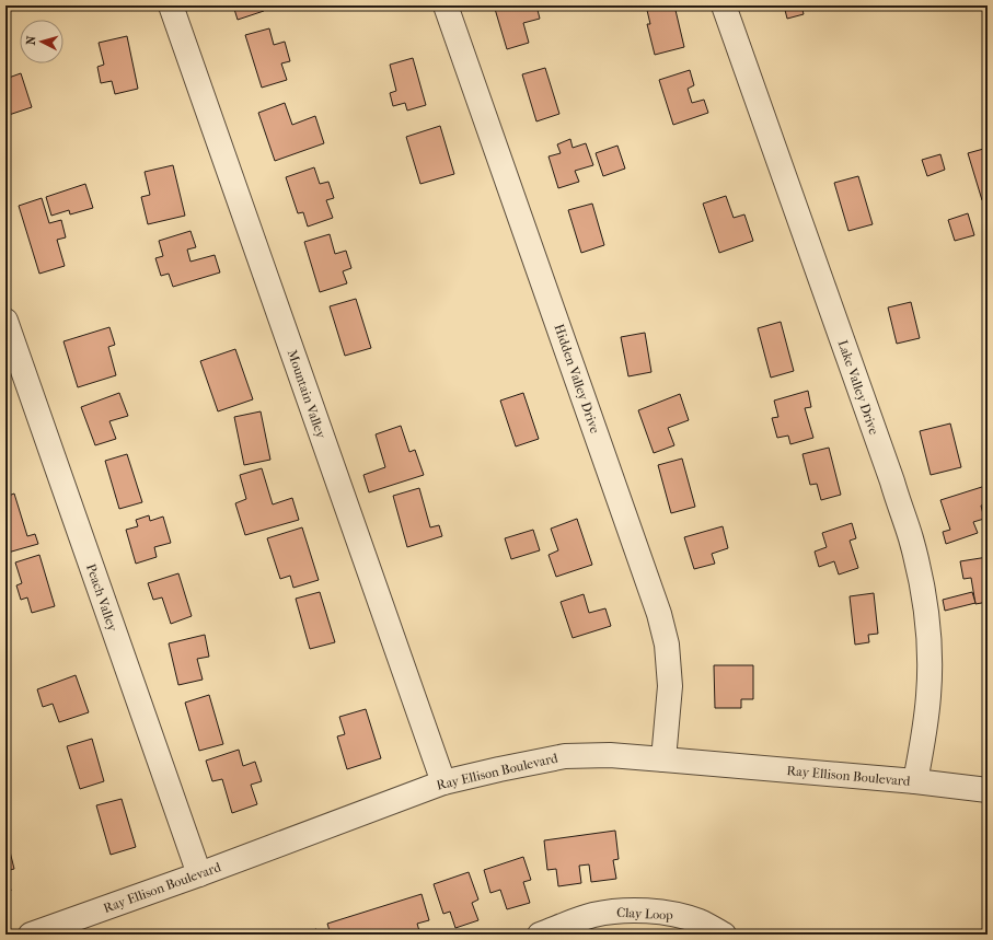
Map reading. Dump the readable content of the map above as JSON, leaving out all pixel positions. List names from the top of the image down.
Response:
{
  "streets": {
    "street": [
      "Hidden Valley Drive",
      "Lake Valley Drive",
      "Mountain Valley",
      "Peach Valley",
      "Ray Ellison Boulevard",
      "Clay Loop"
    ]
  },
  "crossings": [
    ["Hidden Valley Drive", "Ray Ellison Boulevard"],
    ["Lake Valley Drive", "Ray Ellison Boulevard"],
    ["Mountain Valley", "Ray Ellison Boulevard"],
    ["Peach Valley", "Ray Ellison Boulevard"]
  ],
  "north": "left"
}
